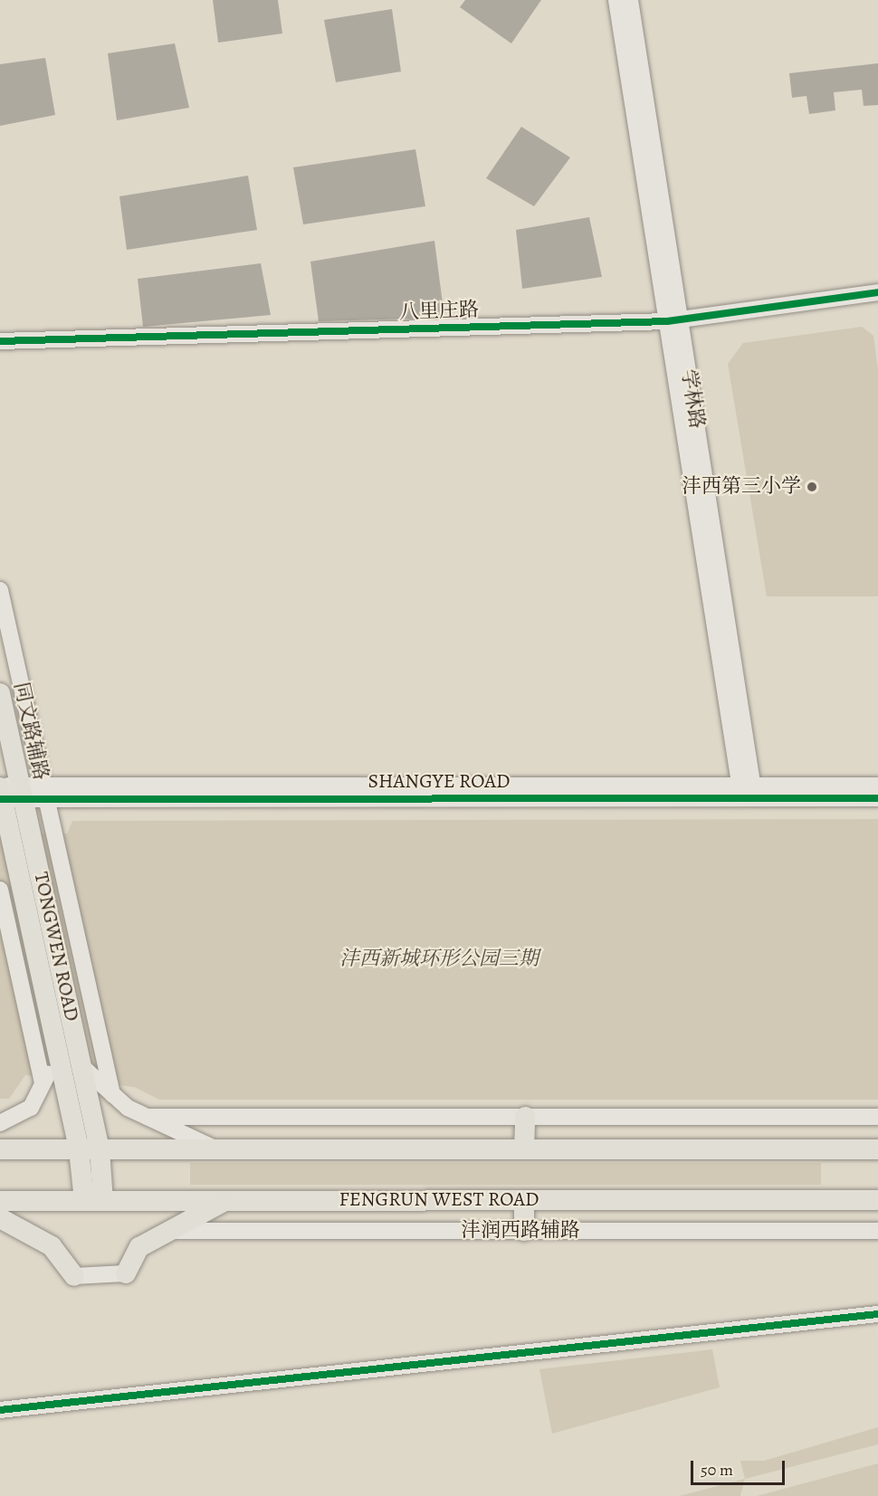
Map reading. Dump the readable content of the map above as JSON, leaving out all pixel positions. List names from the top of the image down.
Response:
{
  "streets": {
    "main road": ["TONGWEN ROAD", "FENGRUN WEST ROAD"],
    "street": [
      "八里庄路",
      "学林路",
      "同文路辅路",
      "SHANGYE ROAD",
      "沣润西路辅路"
    ]
  },
  "crossings": [
    ["八里庄路", "学林路"],
    ["学林路", "SHANGYE ROAD"],
    ["同文路辅路", "SHANGYE ROAD"],
    ["SHANGYE ROAD", "TONGWEN ROAD"],
    ["TONGWEN ROAD", "FENGRUN WEST ROAD"]
  ],
  "parks": ["沣西新城环形公园三期"],
  "places": ["沣西第三小学"],
  "scale_bar": "50 m"
}
